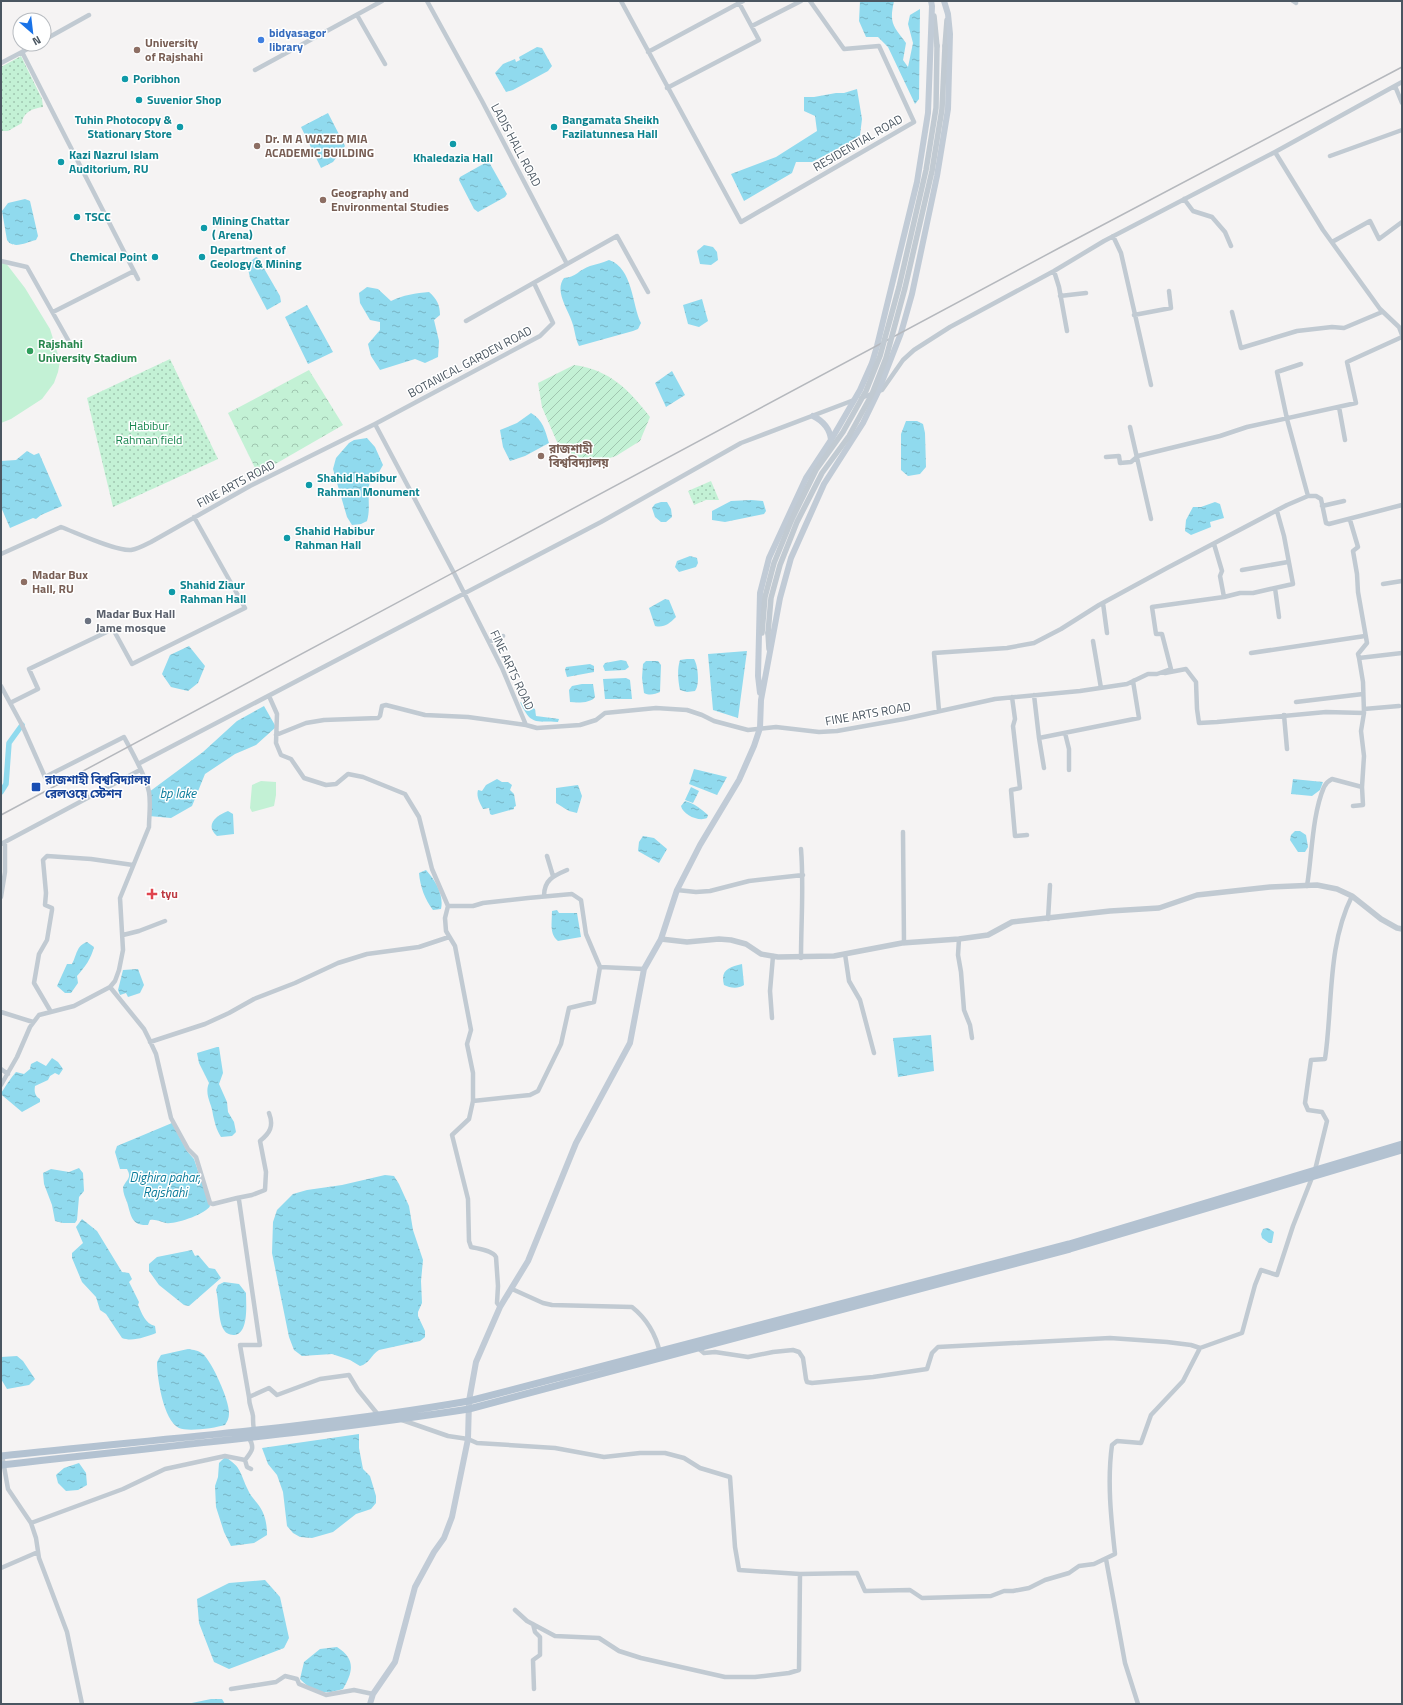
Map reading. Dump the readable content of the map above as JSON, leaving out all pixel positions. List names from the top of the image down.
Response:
{
  "streets": {
    "street": [
      "RESIDENTIAL ROAD",
      "LADIS HALL ROAD",
      "BOTANICAL GARDEN ROAD",
      "FINE ARTS ROAD"
    ]
  },
  "crossings": [
    ["BOTANICAL GARDEN ROAD", "FINE ARTS ROAD"]
  ],
  "water": ["bp lake", "Dighira pahar, Rajshahi"],
  "parks": ["Habibur Rahman field"],
  "places": {
    "other": [
      "bidyasagor library",
      "University of Rajshahi",
      "Poribhon",
      "Suvenior Shop",
      "Tuhin Photocopy & Stationary Store",
      "Bangamata Sheikh Fazilatunnesa Hall",
      "Khaledazia Hall",
      "Dr. M A WAZED MIA ACADEMIC BUILDING",
      "Kazi Nazrul Islam Auditorium, RU",
      "Geography and Environmental Studies",
      "TSCC",
      "Mining Chattar ( Arena)",
      "Chemical Point",
      "Department of Geology & Mining",
      "Rajshahi University Stadium",
      "রাজশাহী বিশ্ববিদ্যালয়",
      "Shahid Habibur Rahman Monument",
      "Shahid Habibur Rahman Hall",
      "Madar Bux Hall, RU",
      "Shahid Ziaur Rahman Hall",
      "Madar Bux Hall Jame mosque"
    ],
    "transit": ["রাজশাহী বিশ্ববিদ্যালয় রেলওয়ে স্টেশন"],
    "health": ["tyu"]
  },
  "north": "bottom right"
}
